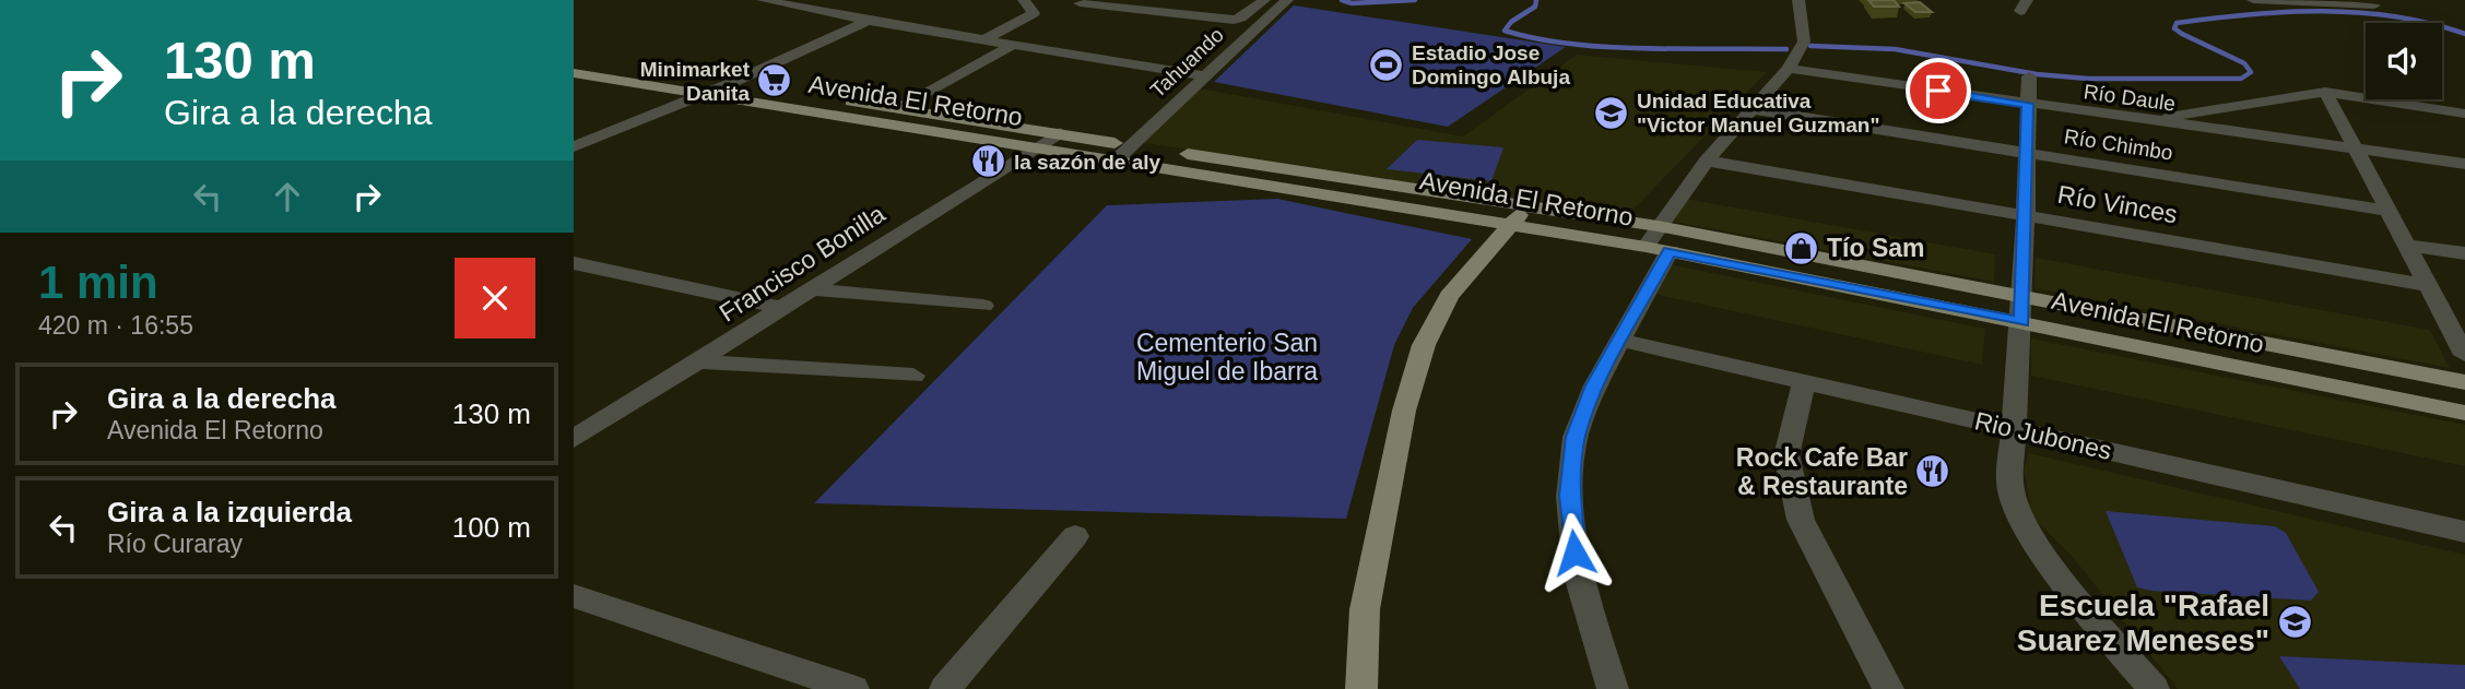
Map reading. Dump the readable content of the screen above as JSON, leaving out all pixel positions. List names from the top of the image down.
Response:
{
  "streets": {
    "main road": ["Avenida El Retorno"],
    "street": [
      "Tahuando",
      "Río Daule",
      "Río Chimbo",
      "Río Vinces",
      "Francisco Bonilla",
      "Rio Jubones"
    ]
  },
  "crossings": [
    ["Tahuando", "Avenida El Retorno"],
    ["Avenida El Retorno", "Francisco Bonilla"]
  ],
  "parks": ["Cementerio San Miguel de Ibarra"],
  "places": {
    "sports": ["Estadio Jose Domingo Albuja"],
    "supermarket": ["Minimarket Danita"],
    "school or university": ["Unidad Educativa \"Victor Manuel Guzman\"", "Escuela \"Rafael Suarez Meneses\""],
    "restaurant": ["la sazón de aly", "Rock Cafe Bar & Restaurante"],
    "shop": ["Tío Sam"]
  },
  "page": {
    "turn": ["130 m", "Gira a la derecha"],
    "heading": ["1 min", "420 m · 16:55"],
    "list": [
      {
        "name": "Gira a la derecha",
        "note": "Avenida El Retorno",
        "value": "130 m"
      },
      {
        "name": "Gira a la izquierda",
        "note": "Río Curaray",
        "value": "100 m"
      }
    ]
  }
}
